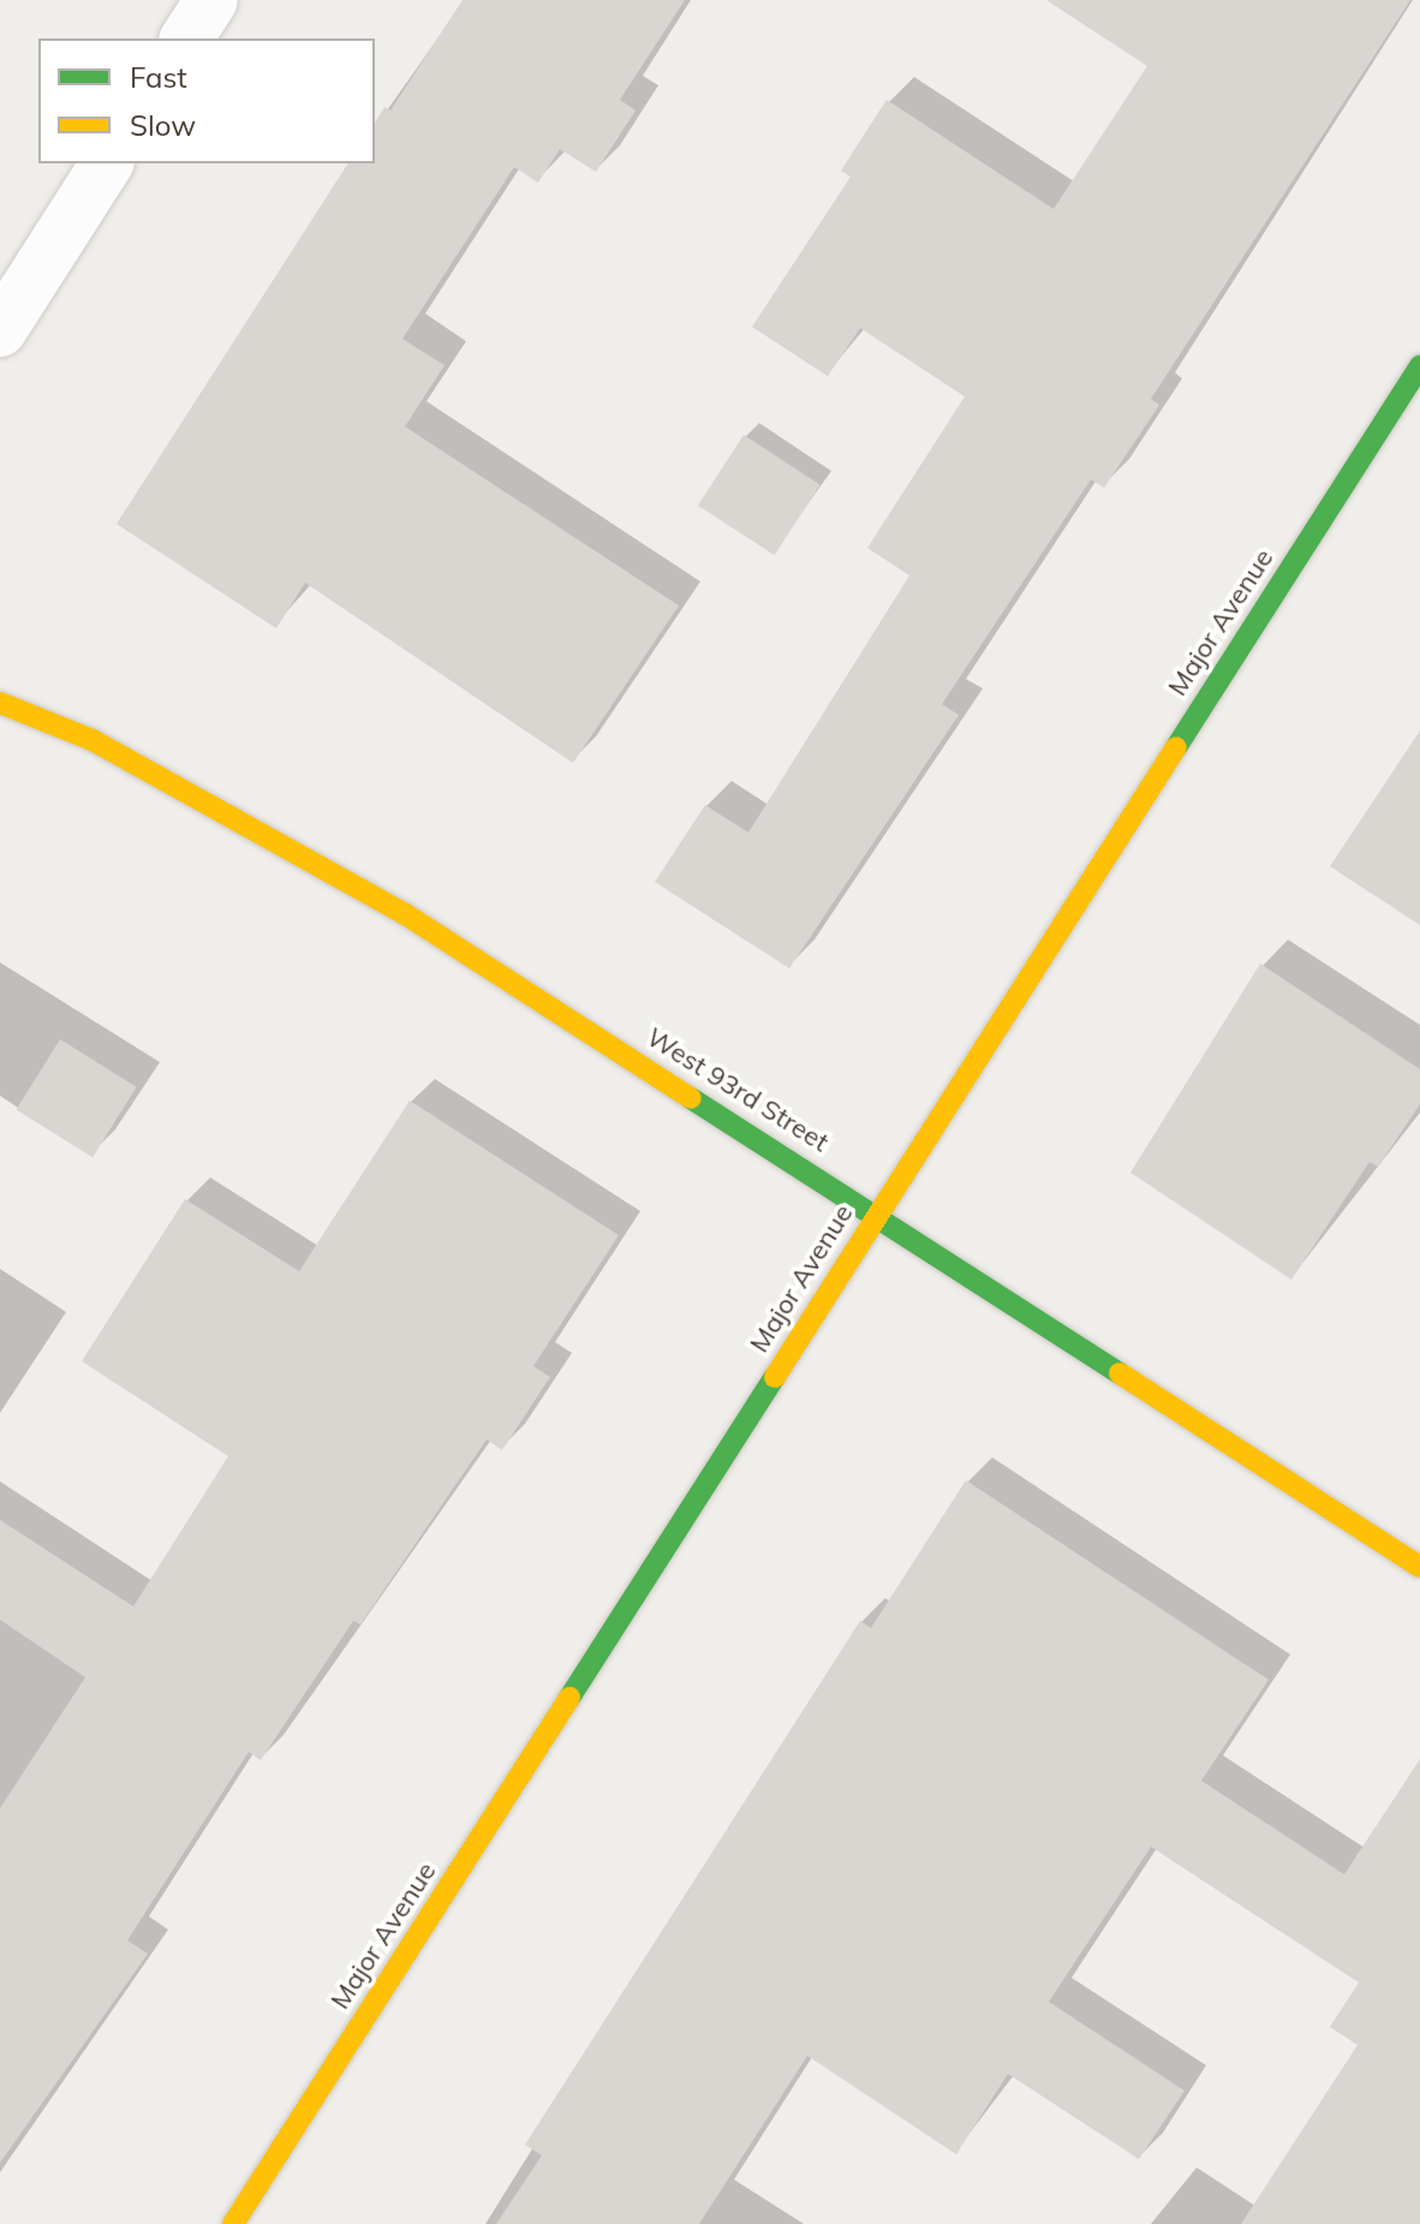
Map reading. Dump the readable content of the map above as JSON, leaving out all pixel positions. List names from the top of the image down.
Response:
{
  "streets": {
    "street": ["Major Avenue", "West 93rd Street"]
  },
  "crossings": [
    ["Major Avenue", "West 93rd Street"]
  ],
  "legend": ["Fast", "Slow"]
}
